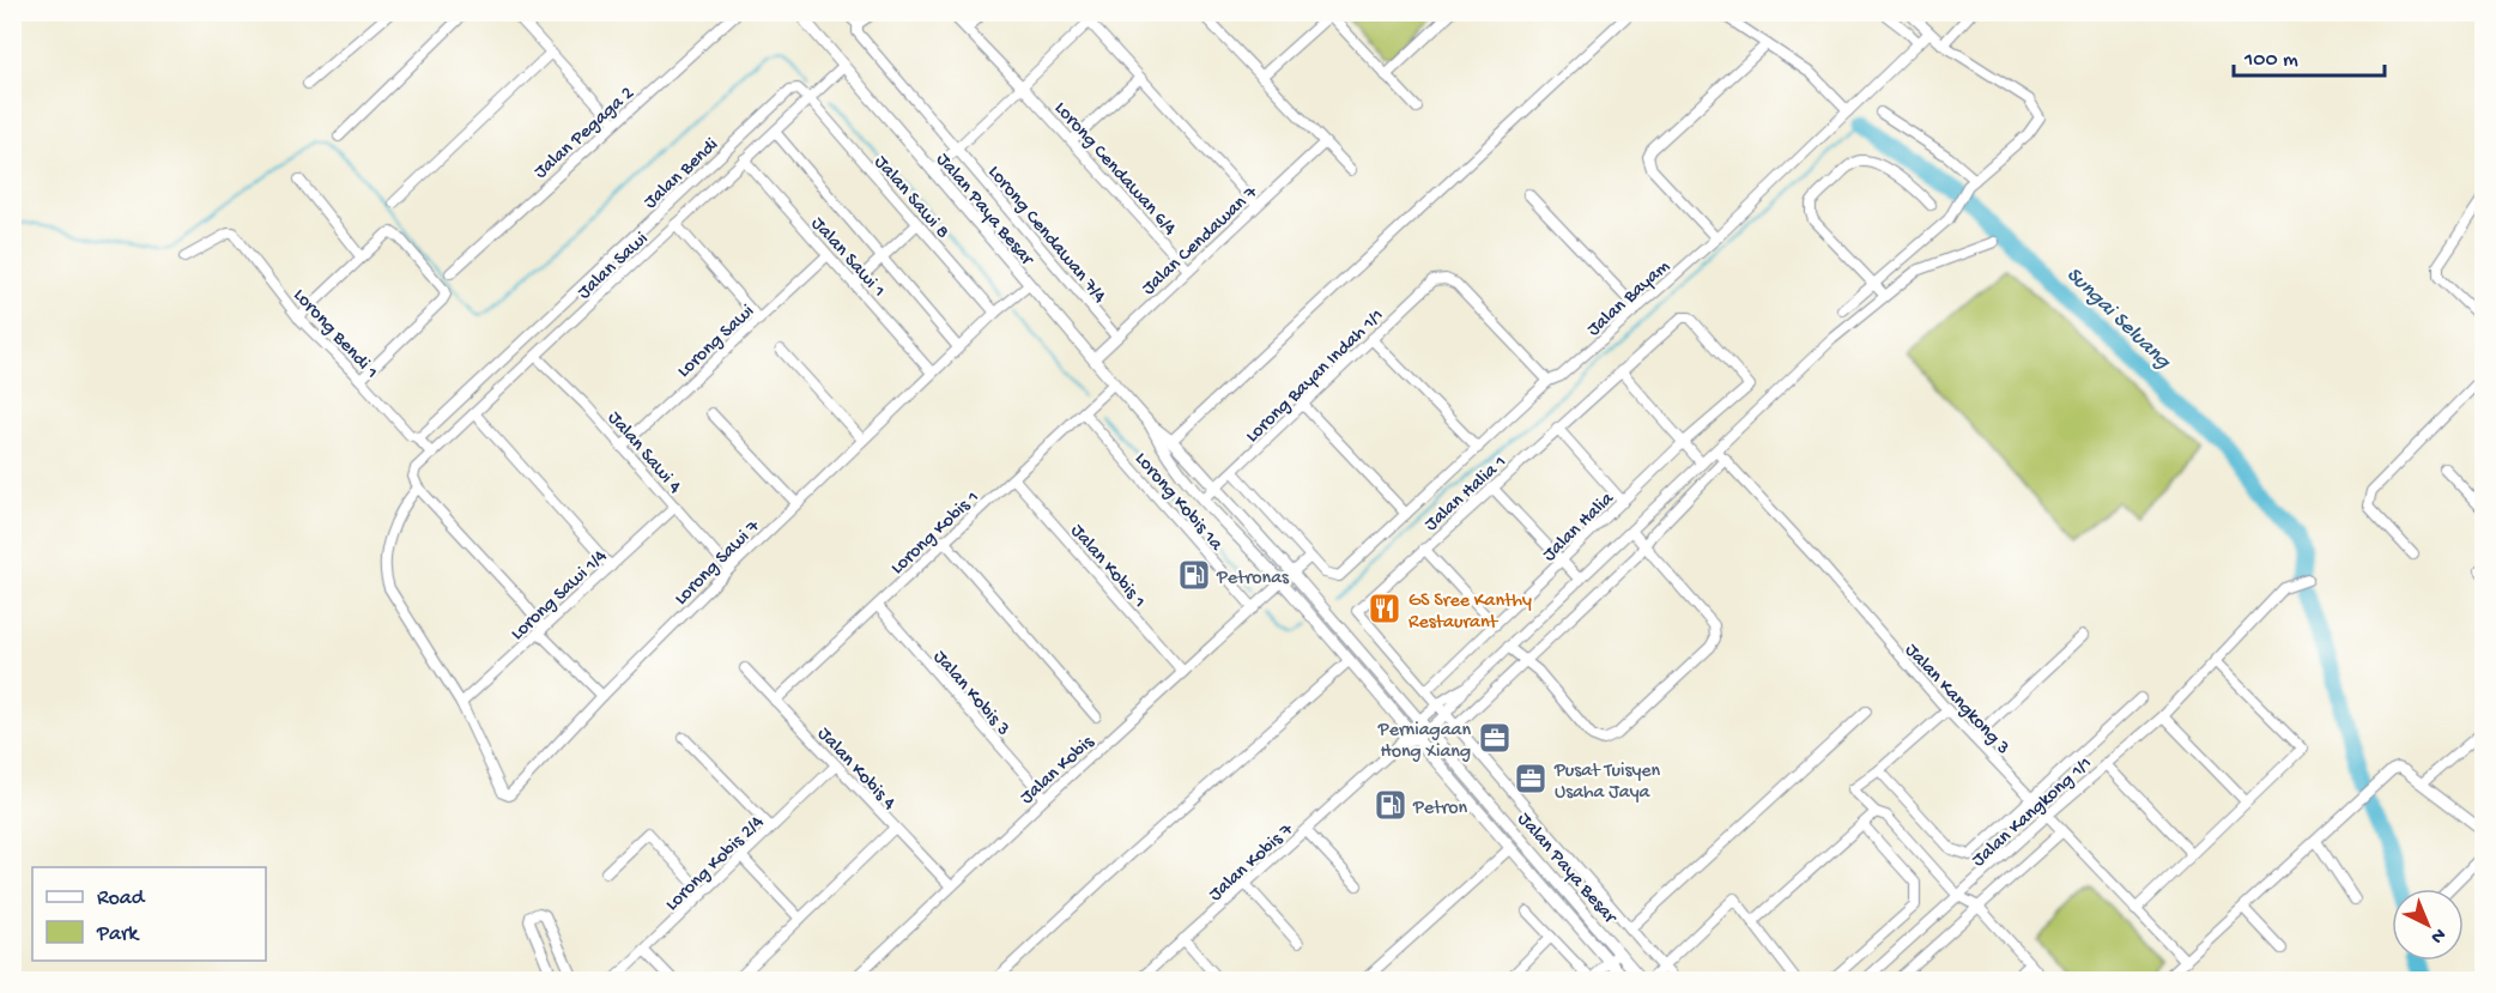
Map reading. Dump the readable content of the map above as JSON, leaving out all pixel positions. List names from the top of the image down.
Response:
{
  "streets": {
    "street": [
      "Jalan Pegaga 2",
      "Lorong Cendawan 6/4",
      "Jalan Bendi",
      "Jalan Sawi 8",
      "Jalan Paya Besar",
      "Lorong Cendawan 7/4",
      "Jalan Cendawan 7",
      "Jalan Sawi 1",
      "Jalan Sawi",
      "Jalan Bayam",
      "Lorong Bendi 1",
      "Lorong Sawi",
      "Lorong Bayan Indah 1/1",
      "Jalan Sawi 4",
      "Jalan Halia 1",
      "Lorong Kobis 1a",
      "Jalan Halia",
      "Lorong Kobis 1",
      "Lorong Sawi 7",
      "Jalan Kobis 1",
      "Lorong Sawi 1/4",
      "Jalan Kobis 3",
      "Jalan Kangkong 3",
      "Jalan Kobis 4",
      "Jalan Kobis",
      "Jalan Kangkong 1/1",
      "Jalan Kobis 7",
      "Lorong Kobis 2/4"
    ]
  },
  "crossings": [
    ["Lorong Cendawan 6/4", "Jalan Cendawan 7"],
    ["Jalan Bendi", "Jalan Sawi 8"],
    ["Jalan Bendi", "Jalan Sawi"],
    ["Jalan Bendi", "Lorong Bendi 1"],
    ["Jalan Sawi 8", "Jalan Sawi"],
    ["Jalan Sawi 8", "Lorong Sawi 7"],
    ["Jalan Paya Besar", "Jalan Cendawan 7"],
    ["Jalan Paya Besar", "Jalan Sawi"],
    ["Jalan Paya Besar", "Lorong Bayan Indah 1/1"],
    ["Jalan Paya Besar", "Lorong Kobis 1"],
    ["Jalan Paya Besar", "Lorong Sawi 7"],
    ["Jalan Paya Besar", "Jalan Kobis"],
    ["Lorong Cendawan 7/4", "Jalan Cendawan 7"],
    ["Jalan Sawi 1", "Jalan Sawi"],
    ["Jalan Sawi 1", "Lorong Sawi"],
    ["Jalan Sawi 1", "Lorong Sawi 7"],
    ["Jalan Sawi", "Lorong Bendi 1"],
    ["Jalan Sawi", "Jalan Sawi 4"],
    ["Jalan Bayam", "Lorong Bayan Indah 1/1"],
    ["Lorong Sawi", "Jalan Sawi 4"],
    ["Jalan Sawi 4", "Lorong Sawi 7"],
    ["Jalan Sawi 4", "Lorong Sawi 1/4"],
    ["Jalan Halia 1", "Jalan Halia"],
    ["Lorong Kobis 1a", "Lorong Kobis 1"],
    ["Lorong Kobis 1a", "Jalan Kobis"],
    ["Lorong Kobis 1", "Jalan Kobis 1"],
    ["Lorong Kobis 1", "Jalan Kobis 3"],
    ["Lorong Kobis 1", "Jalan Kobis 4"],
    ["Lorong Sawi 7", "Lorong Sawi 1/4"],
    ["Jalan Kobis 1", "Jalan Kobis"],
    ["Jalan Kobis 3", "Jalan Kobis"],
    ["Jalan Kangkong 3", "Jalan Kangkong 1/1"],
    ["Jalan Kobis 4", "Jalan Kobis"],
    ["Jalan Kobis 4", "Lorong Kobis 2/4"]
  ],
  "water": ["Sungai Seluang"],
  "places": {
    "fuel station": ["Petronas", "Petron"],
    "restaurant": ["GS Sree Kanthy Restaurant"],
    "office": ["Perniagaan Hong Xiang", "Pusat Tuisyen Usaha Jaya"]
  },
  "legend": ["Road", "Park"],
  "scale_bar": "100 m",
  "north": "bottom right"
}
